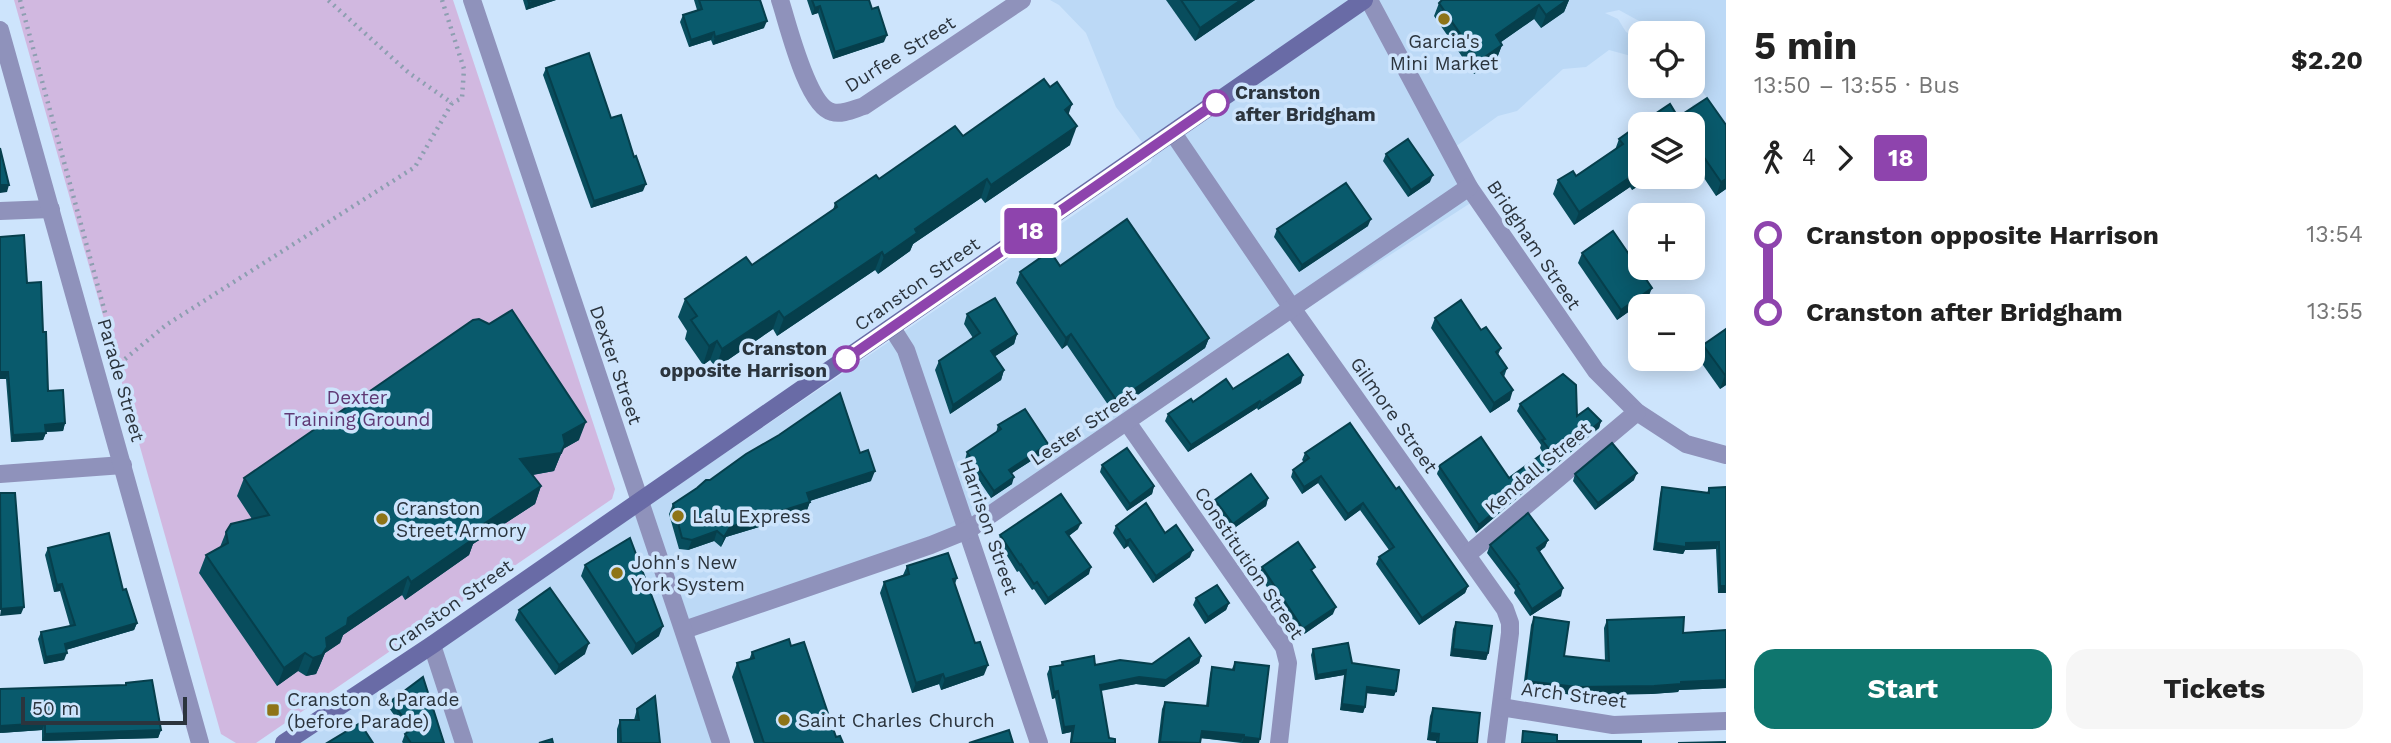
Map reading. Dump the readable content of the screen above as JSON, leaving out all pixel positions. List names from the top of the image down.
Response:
{
  "streets": {
    "main road": ["Cranston Street"],
    "street": [
      "Durfee Street",
      "Bridgham Street",
      "Dexter Street",
      "Parade Street",
      "Gilmore Street",
      "Lester Street",
      "Kendall Street",
      "Harrison Street",
      "Constitution Street",
      "Arch Street"
    ]
  },
  "crossings": [
    ["Bridgham Street", "Cranston Street"],
    ["Bridgham Street", "Lester Street"],
    ["Bridgham Street", "Kendall Street"],
    ["Cranston Street", "Dexter Street"],
    ["Cranston Street", "Gilmore Street"],
    ["Cranston Street", "Harrison Street"],
    ["Dexter Street", "Lester Street"],
    ["Gilmore Street", "Lester Street"],
    ["Gilmore Street", "Kendall Street"],
    ["Gilmore Street", "Arch Street"],
    ["Lester Street", "Harrison Street"],
    ["Lester Street", "Constitution Street"]
  ],
  "parks": ["Dexter Training Ground"],
  "places": {
    "other": [
      "Garcia's Mini Market",
      "Cranston after Bridgham",
      "Cranston opposite Harrison",
      "Lalu Express",
      "Cranston Street Armory",
      "John's New York System",
      "Saint Charles Church"
    ],
    "transit": ["Cranston & Parade (before Parade)"]
  },
  "lines": ["bus line 18"],
  "scale_bar": "50 m",
  "page": {
    "on_map": "18",
    "heading": ["5 min", "13:50 – 13:55 · Bus", "$2.20"],
    "map_buttons": ["+", "−"],
    "legs": ["4", "18"],
    "list": [
      {
        "name": "Cranston opposite Harrison",
        "value": "13:54"
      },
      {
        "name": "Cranston after Bridgham",
        "value": "13:55"
      }
    ],
    "buttons": ["Start", "Tickets"],
    "scale": "50 m"
  }
}
